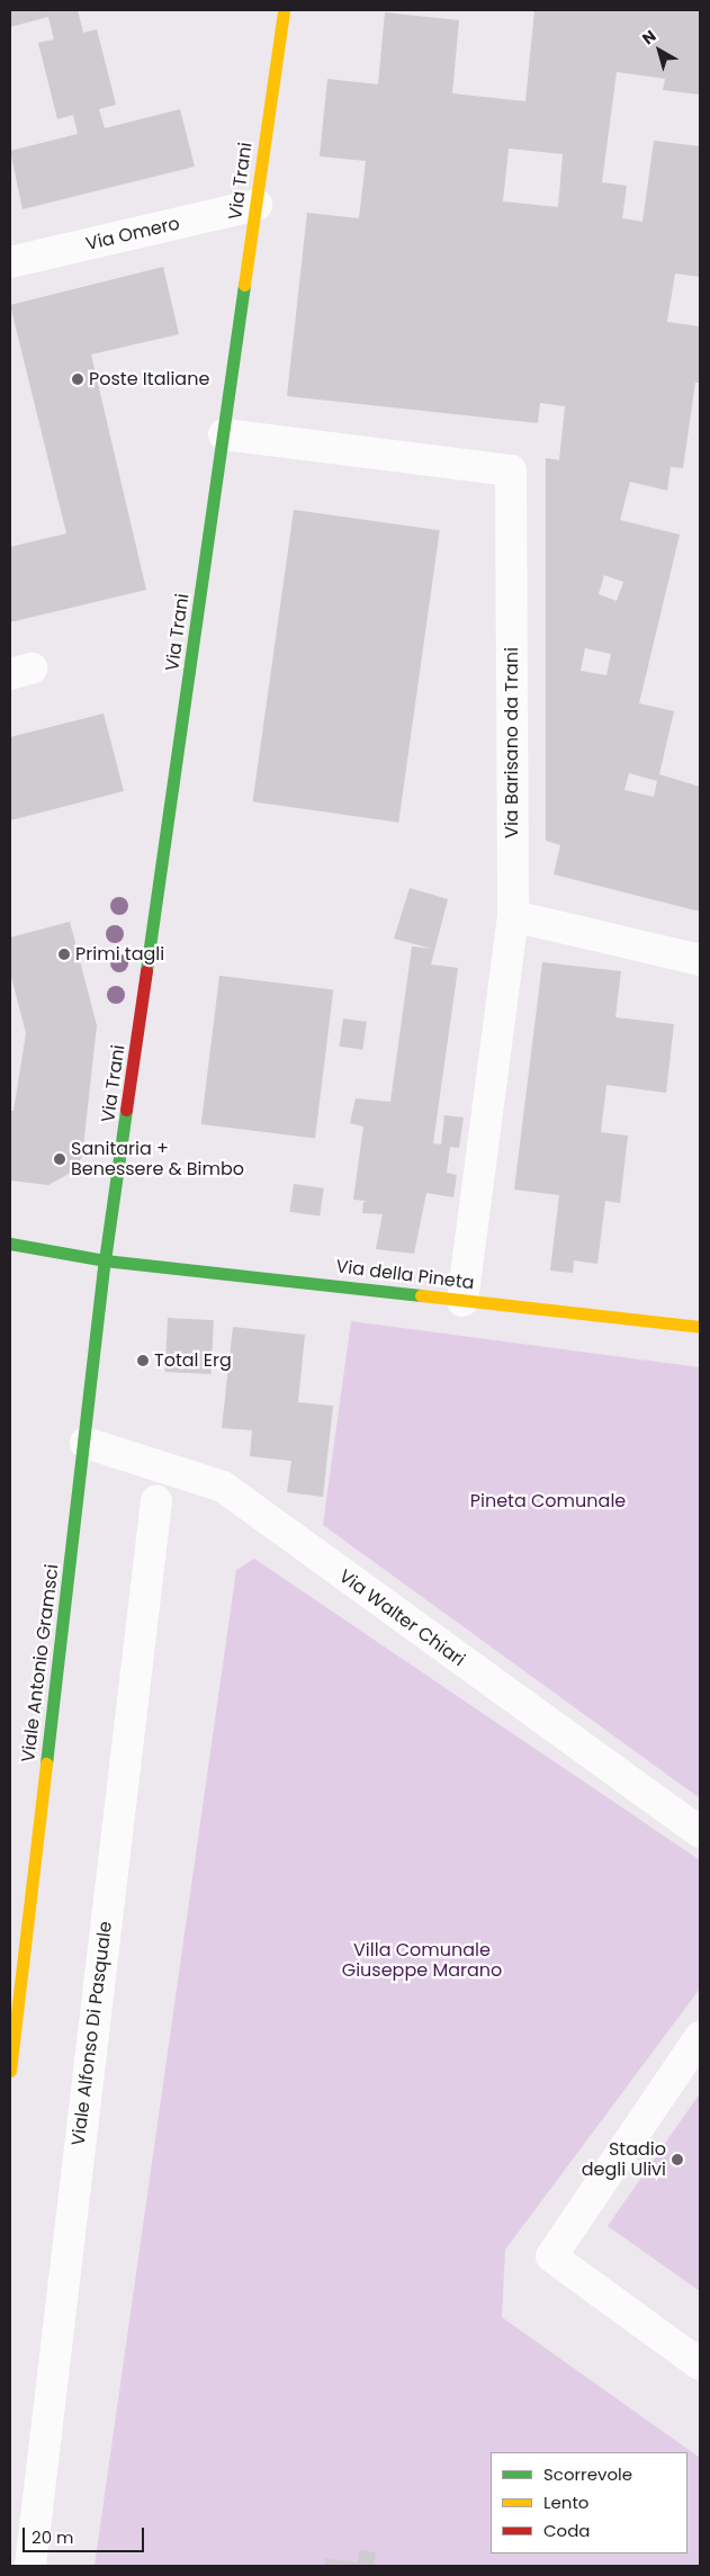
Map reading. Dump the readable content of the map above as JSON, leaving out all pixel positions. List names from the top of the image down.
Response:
{
  "streets": {
    "main road": ["Via Trani", "Via della Pineta", "Viale Antonio Gramsci"],
    "street": [
      "Via Omero",
      "Via Barisano da Trani",
      "Via Walter Chiari",
      "Viale Alfonso Di Pasquale"
    ]
  },
  "crossings": [
    ["Via Trani", "Via Omero"],
    ["Via Trani", "Via Barisano da Trani"],
    ["Via Trani", "Via della Pineta"],
    ["Via Trani", "Viale Antonio Gramsci"],
    ["Via Barisano da Trani", "Via della Pineta"],
    ["Via della Pineta", "Viale Antonio Gramsci"],
    ["Via Walter Chiari", "Viale Antonio Gramsci"]
  ],
  "parks": ["Pineta Comunale", "Villa Comunale Giuseppe Marano"],
  "places": [
    "Poste Italiane",
    "Primi tagli",
    "Sanitaria + Benessere & Bimbo",
    "Total Erg",
    "Stadio degli Ulivi"
  ],
  "legend": ["Scorrevole", "Lento", "Coda"],
  "scale_bar": "20 m",
  "north": "top left"
}
